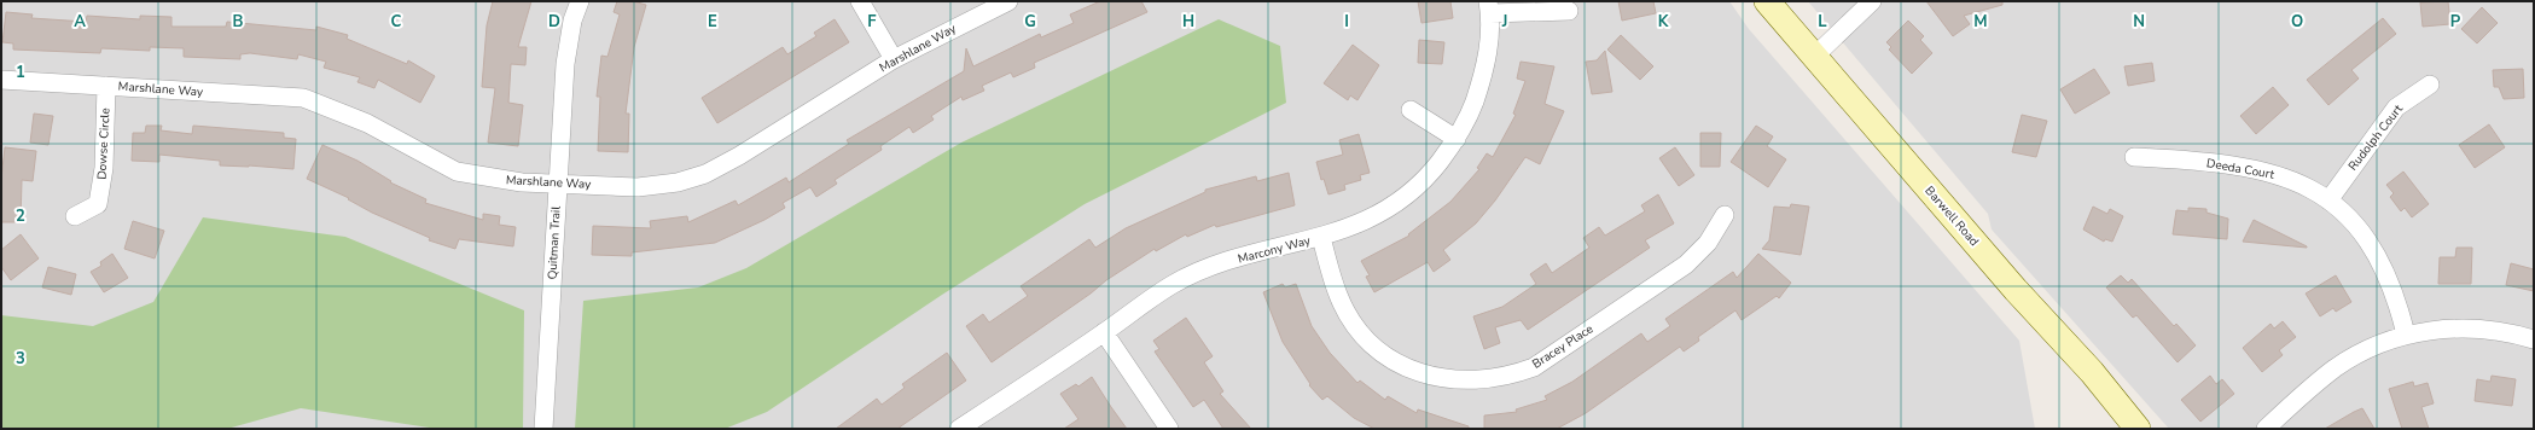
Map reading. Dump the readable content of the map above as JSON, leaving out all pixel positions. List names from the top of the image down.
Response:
{
  "streets": {
    "street": [
      "Marshlane Way",
      "Rudolph Court",
      "Dowse Circle",
      "Deeda Court",
      "Barwell Road",
      "Quitman Trail",
      "Marcony Way",
      "Bracey Place"
    ]
  },
  "crossings": [
    ["Marshlane Way", "Dowse Circle"],
    ["Marshlane Way", "Quitman Trail"],
    ["Rudolph Court", "Deeda Court"],
    ["Marcony Way", "Bracey Place"]
  ],
  "grid": {
    "columns": [
      "A",
      "B",
      "C",
      "D",
      "E",
      "F",
      "G",
      "H",
      "I",
      "J",
      "K",
      "L",
      "M",
      "N",
      "O",
      "P"
    ],
    "rows": ["1", "2", "3"]
  }
}
